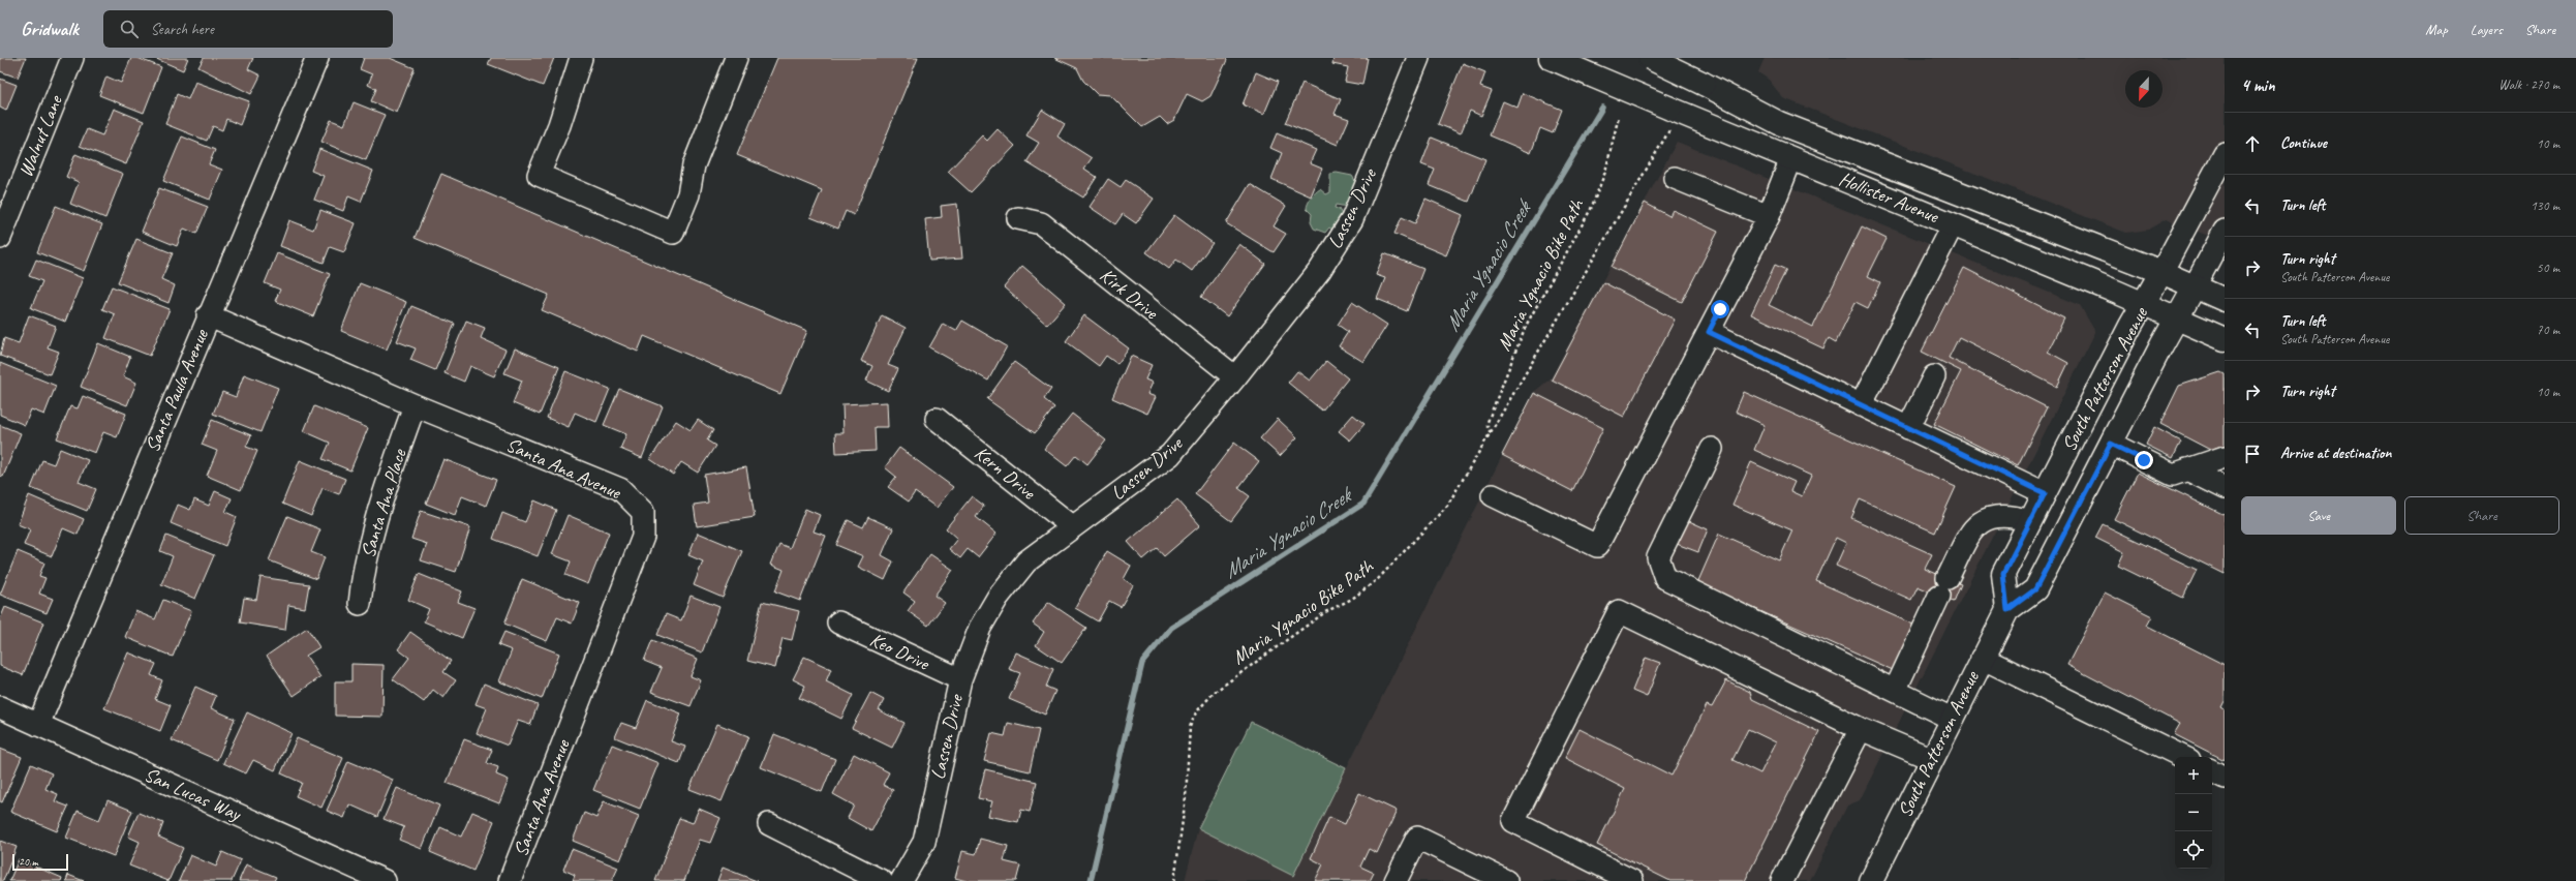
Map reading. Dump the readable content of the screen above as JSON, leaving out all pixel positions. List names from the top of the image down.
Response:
{
  "streets": {
    "main road": ["Hollister Avenue", "South Patterson Avenue"],
    "street": [
      "Walnut Lane",
      "Lassen Drive",
      "Kirk Drive",
      "Santa Paula Avenue",
      "Santa Ana Avenue",
      "Kern Drive",
      "Santa Ana Place",
      "Keo Drive",
      "San Lucas Way"
    ],
    "path": ["Maria Ygnacio Bike Path"]
  },
  "crossings": [
    ["Hollister Avenue", "South Patterson Avenue"],
    ["Lassen Drive", "Kirk Drive"],
    ["Lassen Drive", "Kern Drive"],
    ["Lassen Drive", "Keo Drive"],
    ["Santa Paula Avenue", "Santa Ana Avenue"],
    ["Santa Paula Avenue", "San Lucas Way"],
    ["Santa Ana Avenue", "Santa Ana Place"]
  ],
  "water": ["Maria Ygnacio Creek"],
  "scale_bar": "20 m",
  "north": "bottom",
  "page": {
    "header": "Gridwalk",
    "search": "Search here",
    "nav": ["Map", "Layers", "Share"],
    "heading": ["4 min", "Walk · 270 m"],
    "list": [
      ["Continue", "10 m"],
      ["Turn left", "130 m"],
      ["Turn right", "South Patterson Avenue", "50 m"],
      ["Turn left", "South Patterson Avenue", "70 m"],
      ["Turn right", "10 m"],
      "Arrive at destination"
    ],
    "buttons": ["Save", "Share"],
    "map_buttons": ["+", "−"],
    "scale": "20 m"
  }
}
